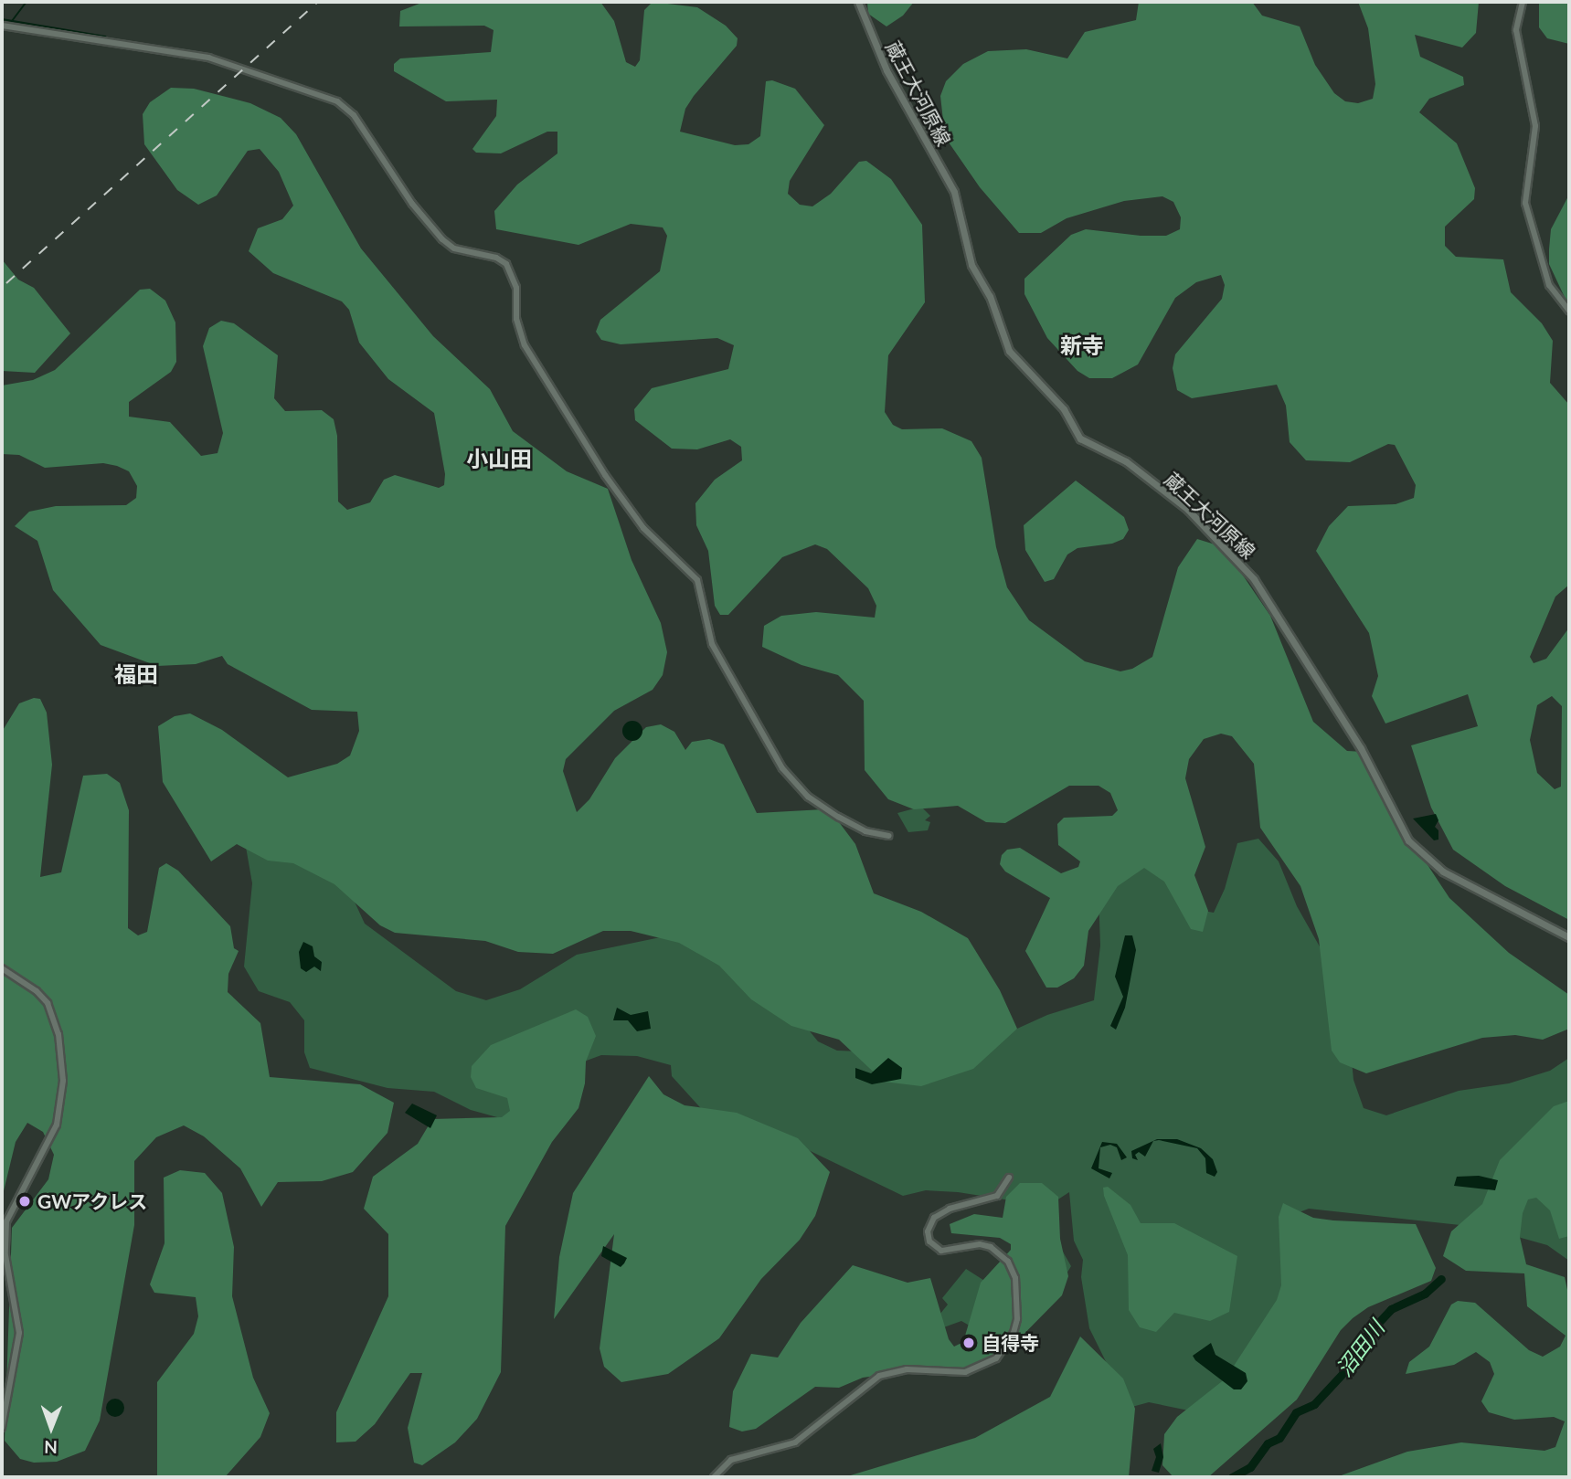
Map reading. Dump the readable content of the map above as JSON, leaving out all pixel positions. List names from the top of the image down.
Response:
{
  "streets": {
    "main road": ["蔵王大河原線"]
  },
  "districts": ["新寺", "小山田", "福田"],
  "water": ["沼田川"],
  "places": ["GWアクレス", "自得寺"],
  "north": "bottom"
}
